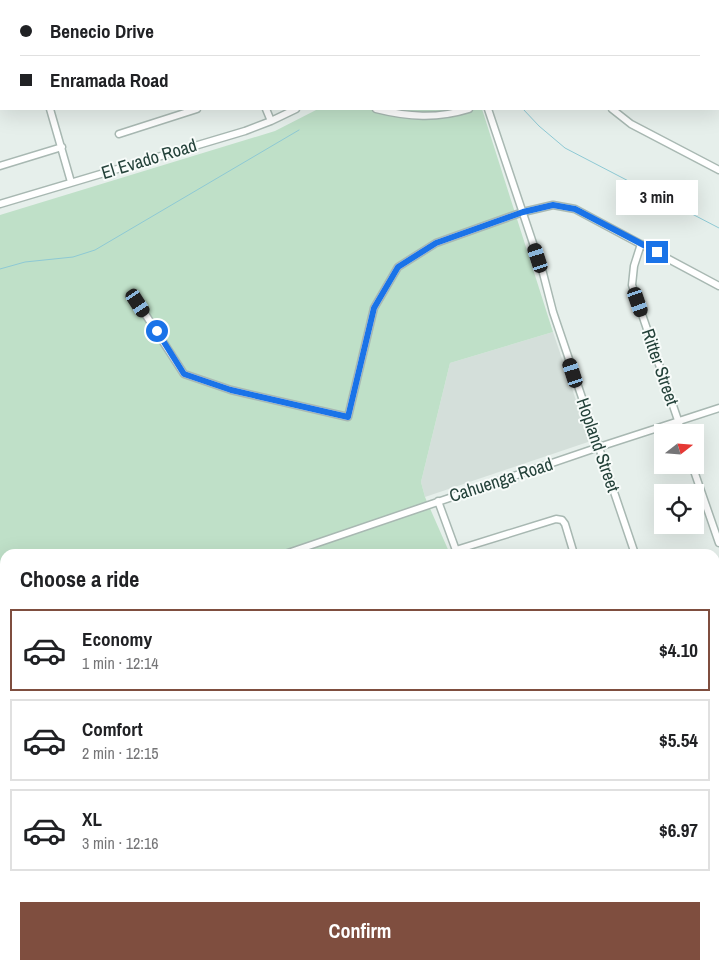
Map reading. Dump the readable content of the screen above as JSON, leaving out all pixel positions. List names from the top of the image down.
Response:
{
  "streets": {
    "street": [
      "El Evado Road",
      "Ritter Street",
      "Hopland Street",
      "Cahuenga Road"
    ]
  },
  "crossings": [
    ["Ritter Street", "Cahuenga Road"],
    ["Hopland Street", "Cahuenga Road"]
  ],
  "north": "right",
  "page": {
    "banner": ["Benecio Drive", "Enramada Road"],
    "bubble": "3 min",
    "heading": "Choose a ride",
    "list": [
      {
        "name": "Economy",
        "note": "1 min · 12:14",
        "value": "$4.10"
      },
      {
        "name": "Comfort",
        "note": "2 min · 12:15",
        "value": "$5.54"
      },
      {
        "name": "XL",
        "note": "3 min · 12:16",
        "value": "$6.97"
      }
    ],
    "buttons": "Confirm"
  }
}
